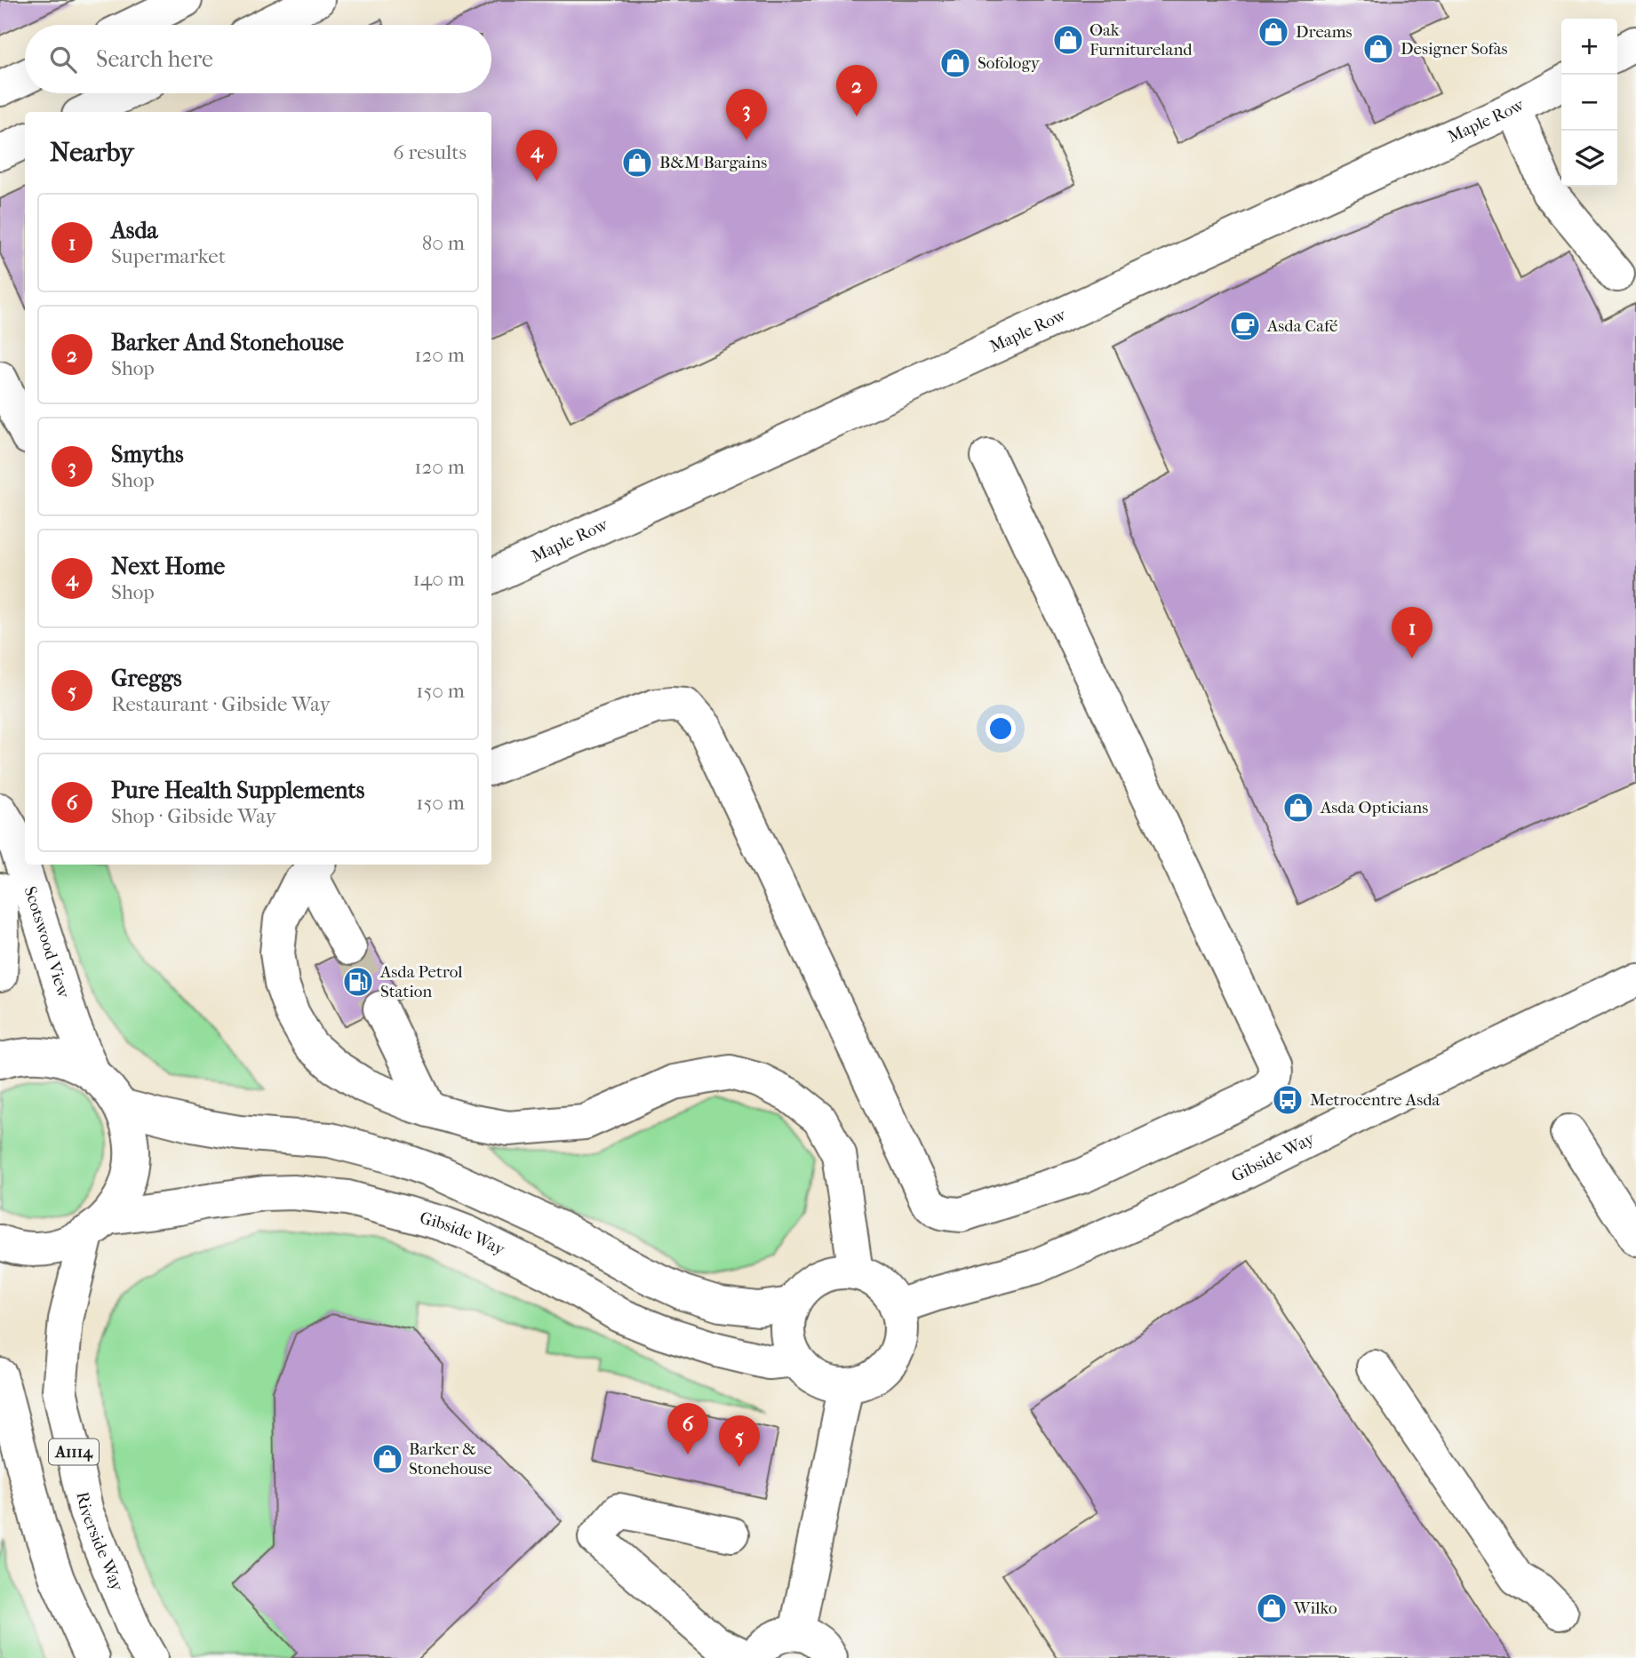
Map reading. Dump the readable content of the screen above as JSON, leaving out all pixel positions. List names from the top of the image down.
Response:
{
  "streets": {
    "street": [
      "Maple Row",
      "Scotswood View",
      "Gibside Way",
      "A1114",
      "Riverside Way"
    ]
  },
  "crossings": [
    ["Scotswood View", "Riverside Way"],
    ["Gibside Way", "Riverside Way"]
  ],
  "places": {
    "shop": [
      "Dreams",
      "Oak Furnitureland",
      "Designer Sofas",
      "Sofology",
      "B&M Bargains",
      "Asda Opticians",
      "Barker & Stonehouse",
      "Wilko"
    ],
    "cafe": ["Asda Café"],
    "fuel station": ["Asda Petrol Station"],
    "bus stop": ["Metrocentre Asda"]
  },
  "page": {
    "map_buttons": ["+", "−"],
    "search": "Search here",
    "pins": [
      "2",
      "3",
      "4",
      "1",
      "6",
      "5"
    ],
    "heading": ["Nearby", "6 results"],
    "list": [
      {
        "mark": "1",
        "name": "Asda",
        "note": "Supermarket",
        "value": "80 m"
      },
      {
        "mark": "2",
        "name": "Barker And Stonehouse",
        "note": "Shop",
        "value": "120 m"
      },
      {
        "mark": "3",
        "name": "Smyths",
        "note": "Shop",
        "value": "120 m"
      },
      {
        "mark": "4",
        "name": "Next Home",
        "note": "Shop",
        "value": "140 m"
      },
      {
        "mark": "5",
        "name": "Greggs",
        "note": "Restaurant · Gibside Way",
        "value": "150 m"
      },
      {
        "mark": "6",
        "name": "Pure Health Supplements",
        "note": "Shop · Gibside Way",
        "value": "150 m"
      }
    ]
  }
}
